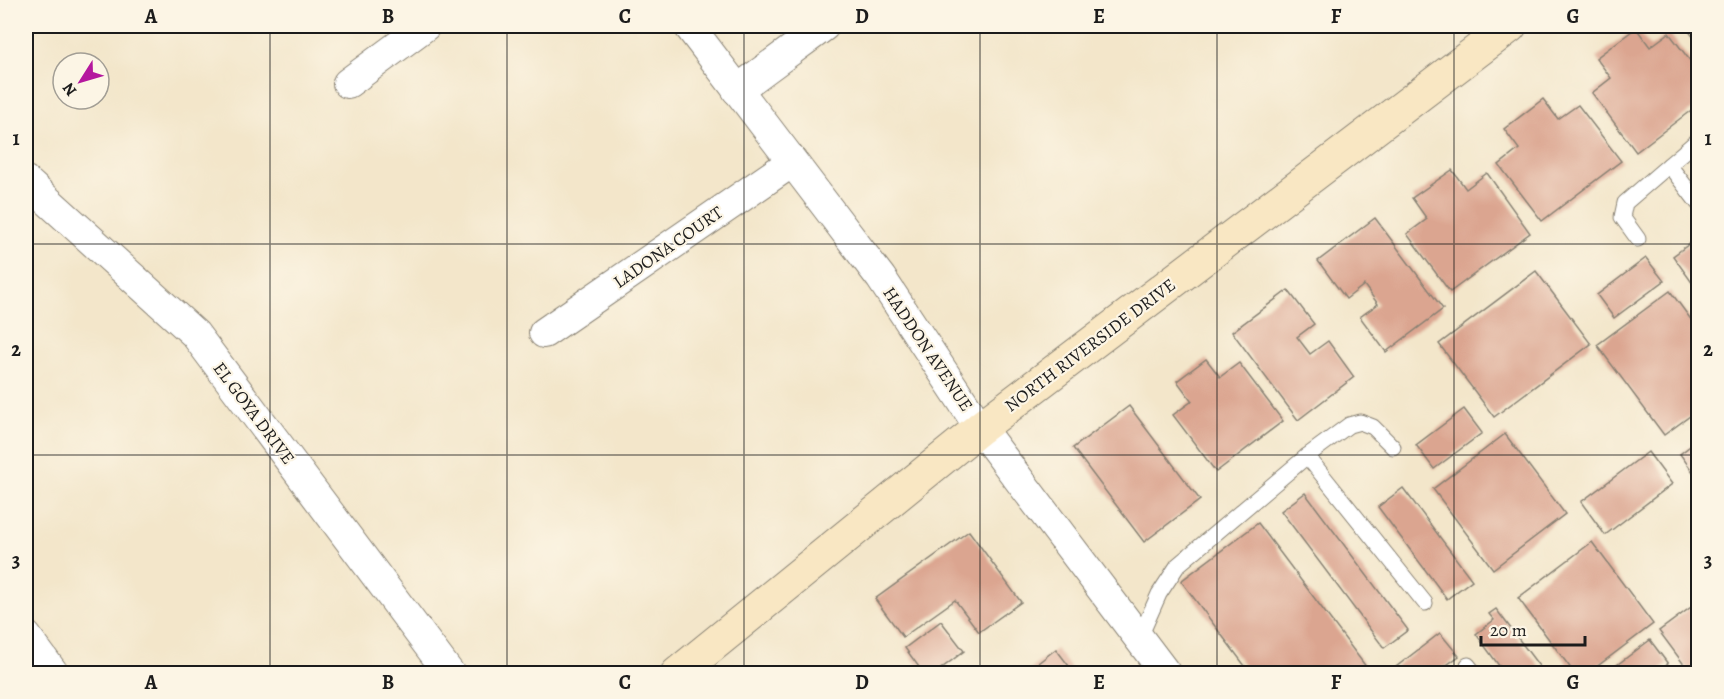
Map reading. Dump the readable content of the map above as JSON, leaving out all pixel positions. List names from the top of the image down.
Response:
{
  "streets": {
    "street": [
      "LADONA COURT",
      "NORTH RIVERSIDE DRIVE",
      "HADDON AVENUE",
      "EL GOYA DRIVE"
    ]
  },
  "crossings": [
    ["LADONA COURT", "HADDON AVENUE"],
    ["NORTH RIVERSIDE DRIVE", "HADDON AVENUE"]
  ],
  "scale_bar": "20 m",
  "north": "bottom left",
  "grid": {
    "columns": [
      "A",
      "B",
      "C",
      "D",
      "E",
      "F",
      "G"
    ],
    "rows": ["1", "2", "3"]
  }
}
